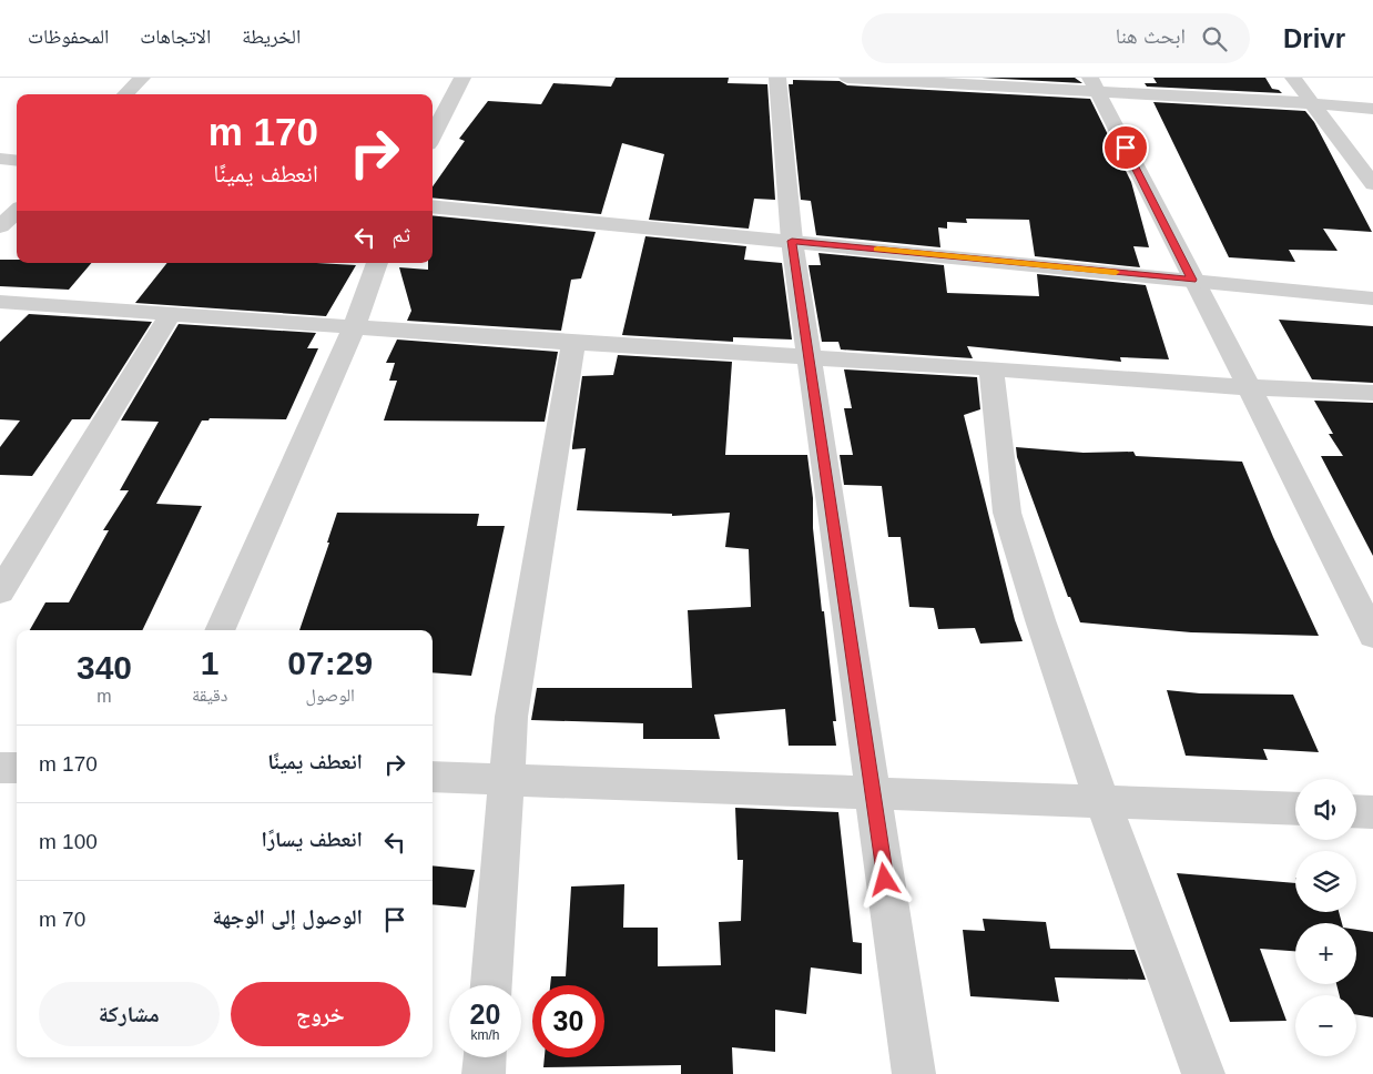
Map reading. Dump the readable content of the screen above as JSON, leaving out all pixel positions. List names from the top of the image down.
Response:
{
  "page": {
    "header": "Drivr",
    "search": "ابحث هنا",
    "nav": ["الخريطة", "الاتجاهات", "المحفوظات"],
    "turn": ["170 m", "انعطف يمينًا"],
    "then": "ثم",
    "eta": [
      "07:29",
      "الوصول",
      "1",
      "دقيقة",
      "340",
      "m"
    ],
    "list": [
      {
        "name": "انعطف يمينًا",
        "value": "170 m"
      },
      {
        "name": "انعطف يسارًا",
        "value": "100 m"
      },
      {
        "name": "الوصول إلى الوجهة",
        "value": "70 m"
      }
    ],
    "map_buttons": ["+", "−"],
    "buttons": ["خروج", "مشاركة"],
    "speed": "20 km/h",
    "limit": "30"
  }
}
